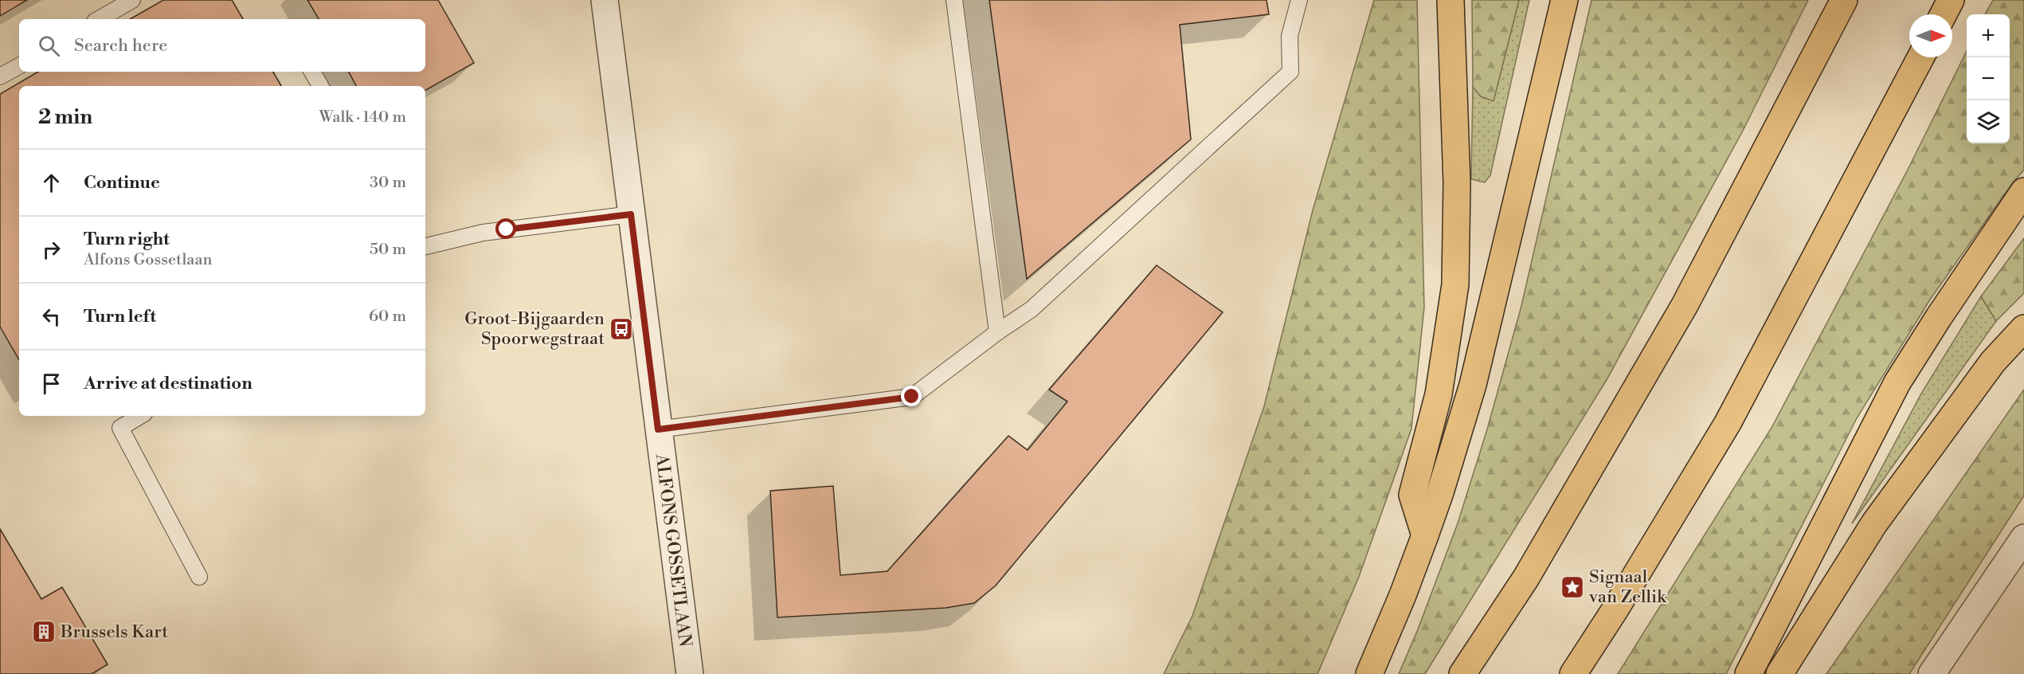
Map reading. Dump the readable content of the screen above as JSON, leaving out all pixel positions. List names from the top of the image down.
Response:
{
  "streets": {
    "street": ["ALFONS GOSSETLAAN"]
  },
  "places": {
    "bus stop": ["Groot-Bijgaarden Spoorwegstraat"],
    "place": ["Signaal van Zellik"],
    "building": ["Brussels Kart"]
  },
  "north": "right",
  "page": {
    "map_buttons": ["+", "−"],
    "search": "Search here",
    "heading": ["2 min", "Walk · 140 m"],
    "list": [
      ["Continue", "30 m"],
      ["Turn right", "Alfons Gossetlaan", "50 m"],
      ["Turn left", "60 m"],
      "Arrive at destination"
    ]
  }
}
